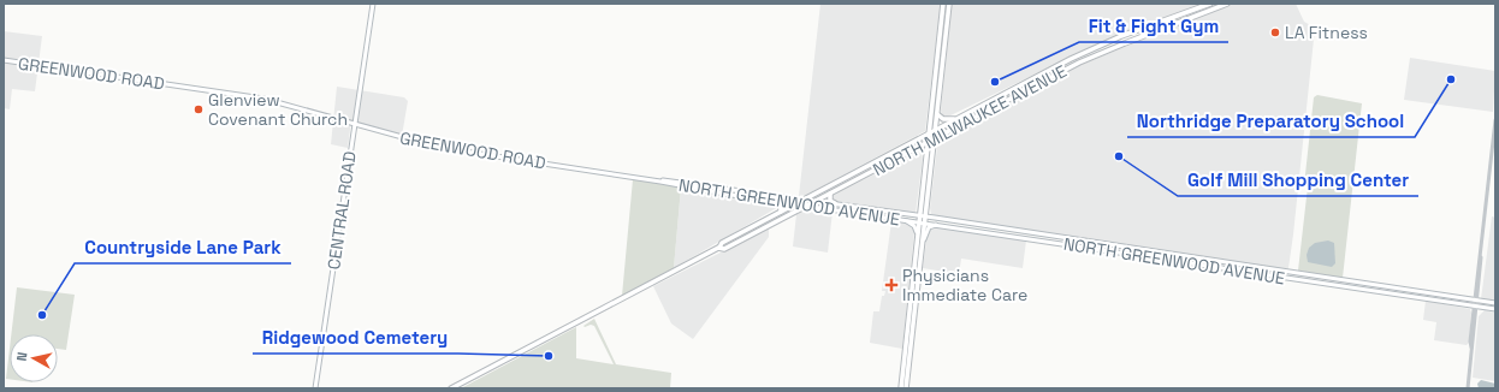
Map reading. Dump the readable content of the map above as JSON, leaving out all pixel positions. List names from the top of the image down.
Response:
{
  "streets": {
    "main road": [
      "GREENWOOD ROAD",
      "NORTH MILWAUKEE AVENUE",
      "NORTH GREENWOOD AVENUE",
      "CENTRAL ROAD"
    ]
  },
  "crossings": [
    ["GREENWOOD ROAD", "NORTH GREENWOOD AVENUE"],
    ["GREENWOOD ROAD", "CENTRAL ROAD"],
    ["NORTH MILWAUKEE AVENUE", "NORTH GREENWOOD AVENUE"]
  ],
  "places": {
    "other": [
      "LA Fitness",
      "Northridge Preparatory School",
      "Fit & Fight Gym",
      "Glenview Covenant Church",
      "Golf Mill Shopping Center",
      "Countryside Lane Park",
      "Ridgewood Cemetery"
    ],
    "health": ["Physicians Immediate Care"]
  },
  "north": "left"
}
